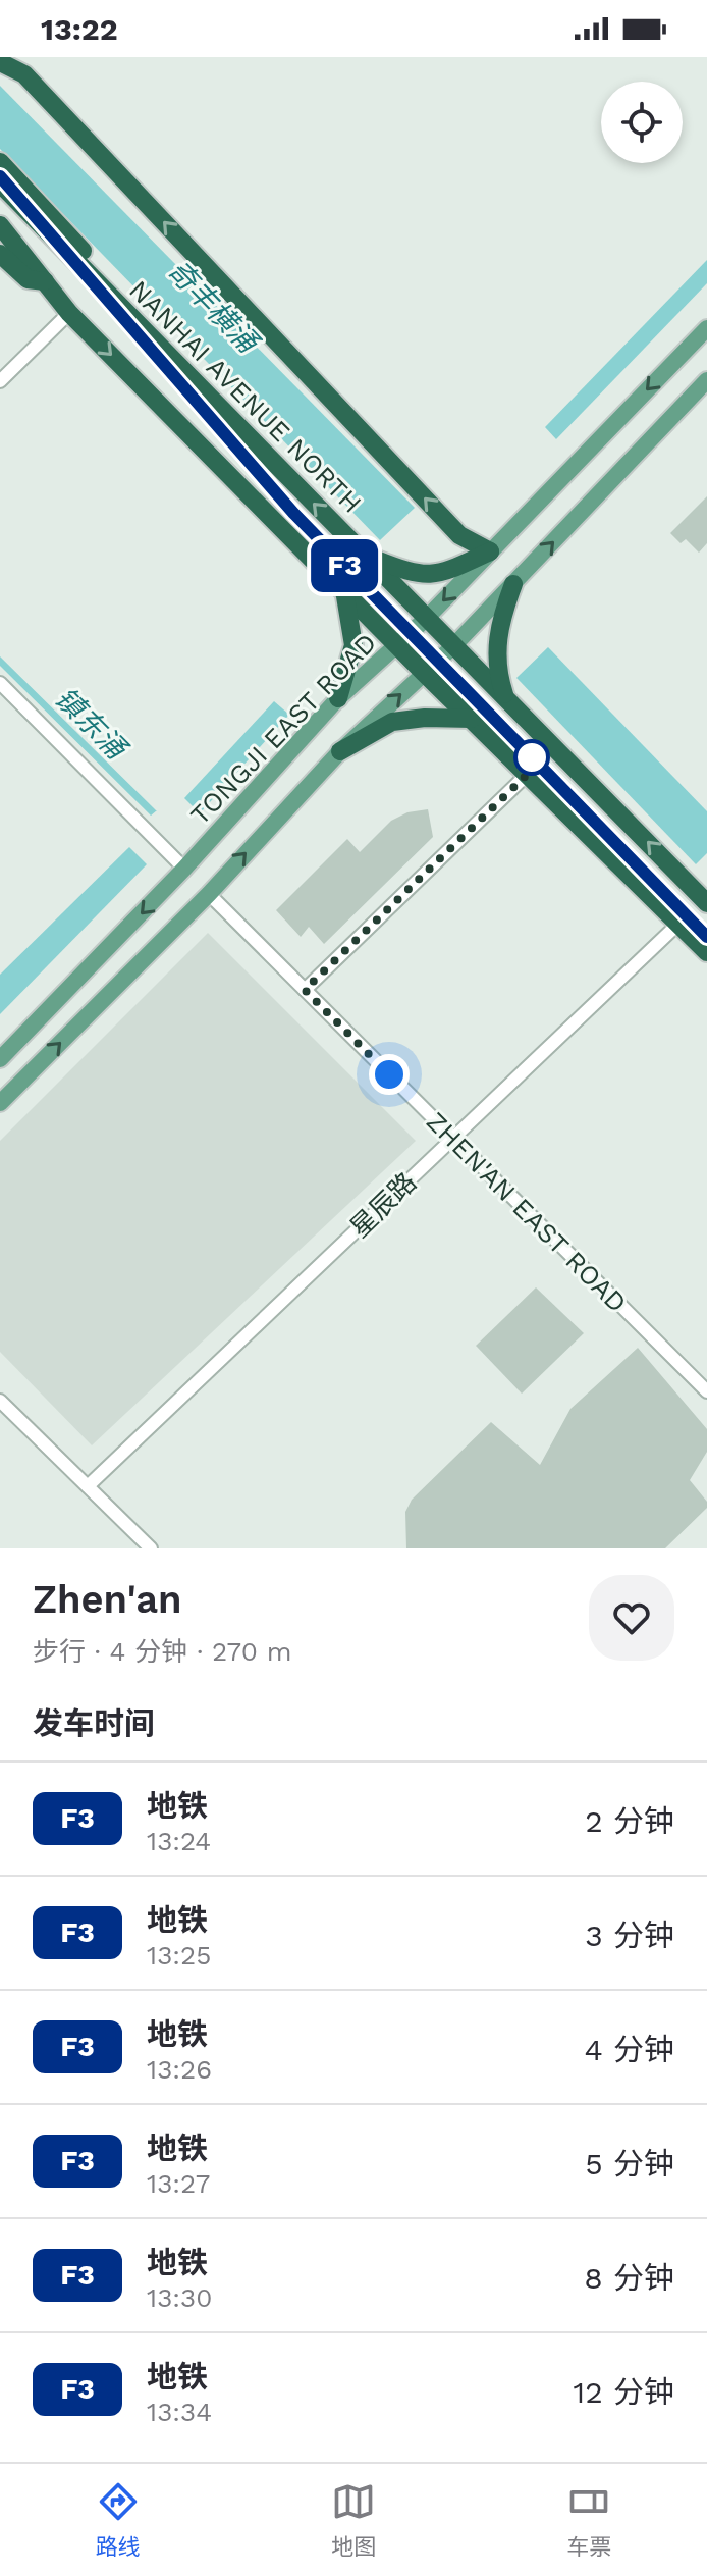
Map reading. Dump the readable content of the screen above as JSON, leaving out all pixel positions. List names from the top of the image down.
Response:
{
  "streets": {
    "highway": ["NANHAI AVENUE NORTH"],
    "main road": ["TONGJI EAST ROAD"],
    "street": ["星辰路", "ZHEN'AN EAST ROAD"]
  },
  "crossings": [
    ["NANHAI AVENUE NORTH", "TONGJI EAST ROAD"],
    ["星辰路", "ZHEN'AN EAST ROAD"]
  ],
  "water": ["奇丰横涌", "镇东涌"],
  "lines": ["metro line F3"],
  "page": {
    "status": "13:22",
    "on_map": "F3",
    "heading": [
      ["Zhen'an", "步行 · 4 分钟 · 270 m"],
      "发车时间"
    ],
    "list": [
      {
        "mark": "F3",
        "name": "地铁",
        "note": "13:24",
        "value": "2 分钟"
      },
      {
        "mark": "F3",
        "name": "地铁",
        "note": "13:25",
        "value": "3 分钟"
      },
      {
        "mark": "F3",
        "name": "地铁",
        "note": "13:26",
        "value": "4 分钟"
      },
      {
        "mark": "F3",
        "name": "地铁",
        "note": "13:27",
        "value": "5 分钟"
      },
      {
        "mark": "F3",
        "name": "地铁",
        "note": "13:30",
        "value": "8 分钟"
      },
      {
        "mark": "F3",
        "name": "地铁",
        "note": "13:34",
        "value": "12 分钟"
      }
    ],
    "tabs": ["路线", "地图", "车票"]
  }
}
